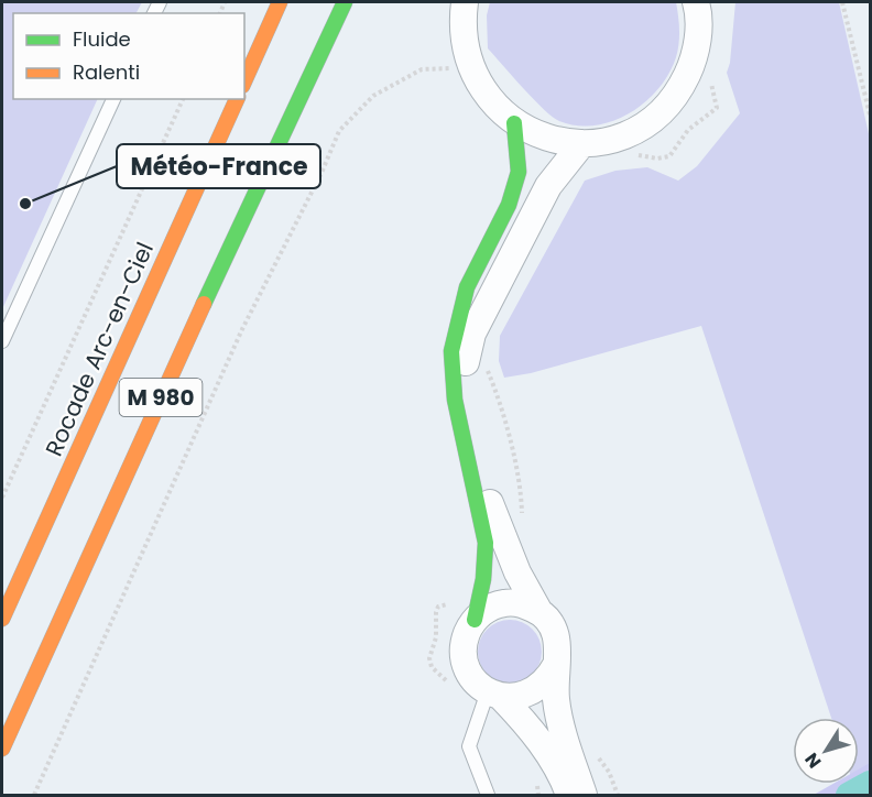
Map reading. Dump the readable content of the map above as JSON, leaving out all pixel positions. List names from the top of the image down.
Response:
{
  "streets": {
    "main road": ["Rocade Arc-en-Ciel", "M 980"]
  },
  "places": ["Météo-France"],
  "legend": ["Fluide", "Ralenti"],
  "north": "bottom left"
}
